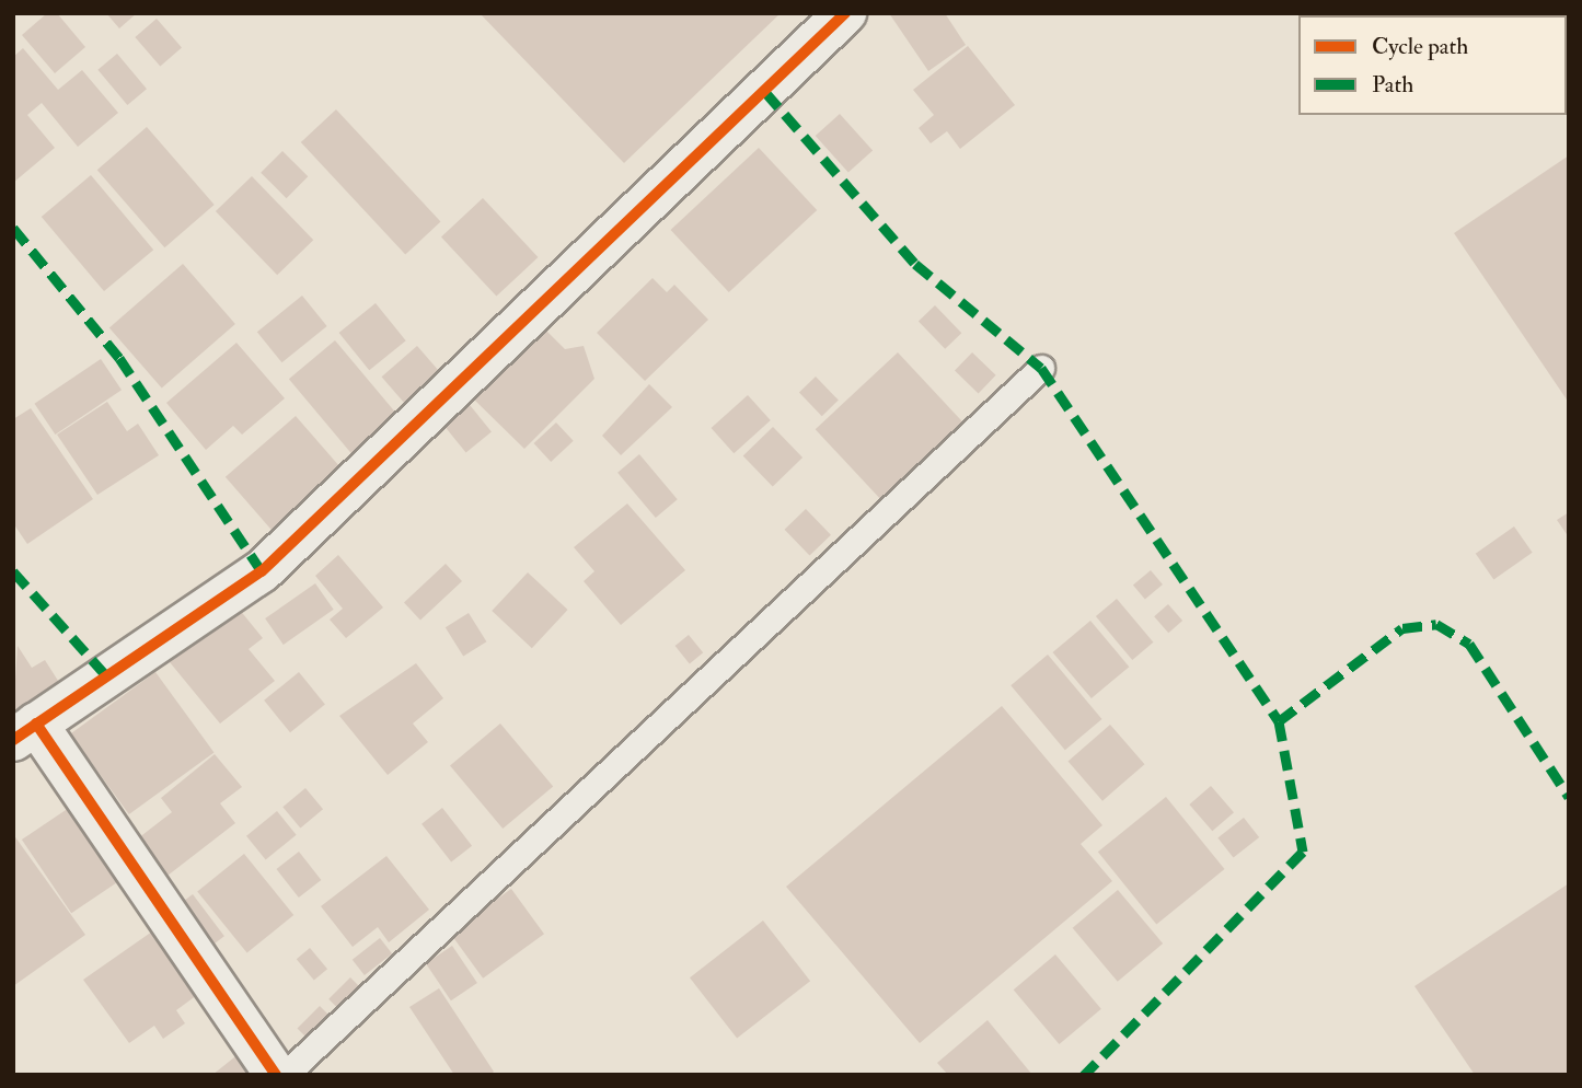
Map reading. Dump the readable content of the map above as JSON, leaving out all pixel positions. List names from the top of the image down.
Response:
{
  "legend": ["Cycle path", "Path"]
}
